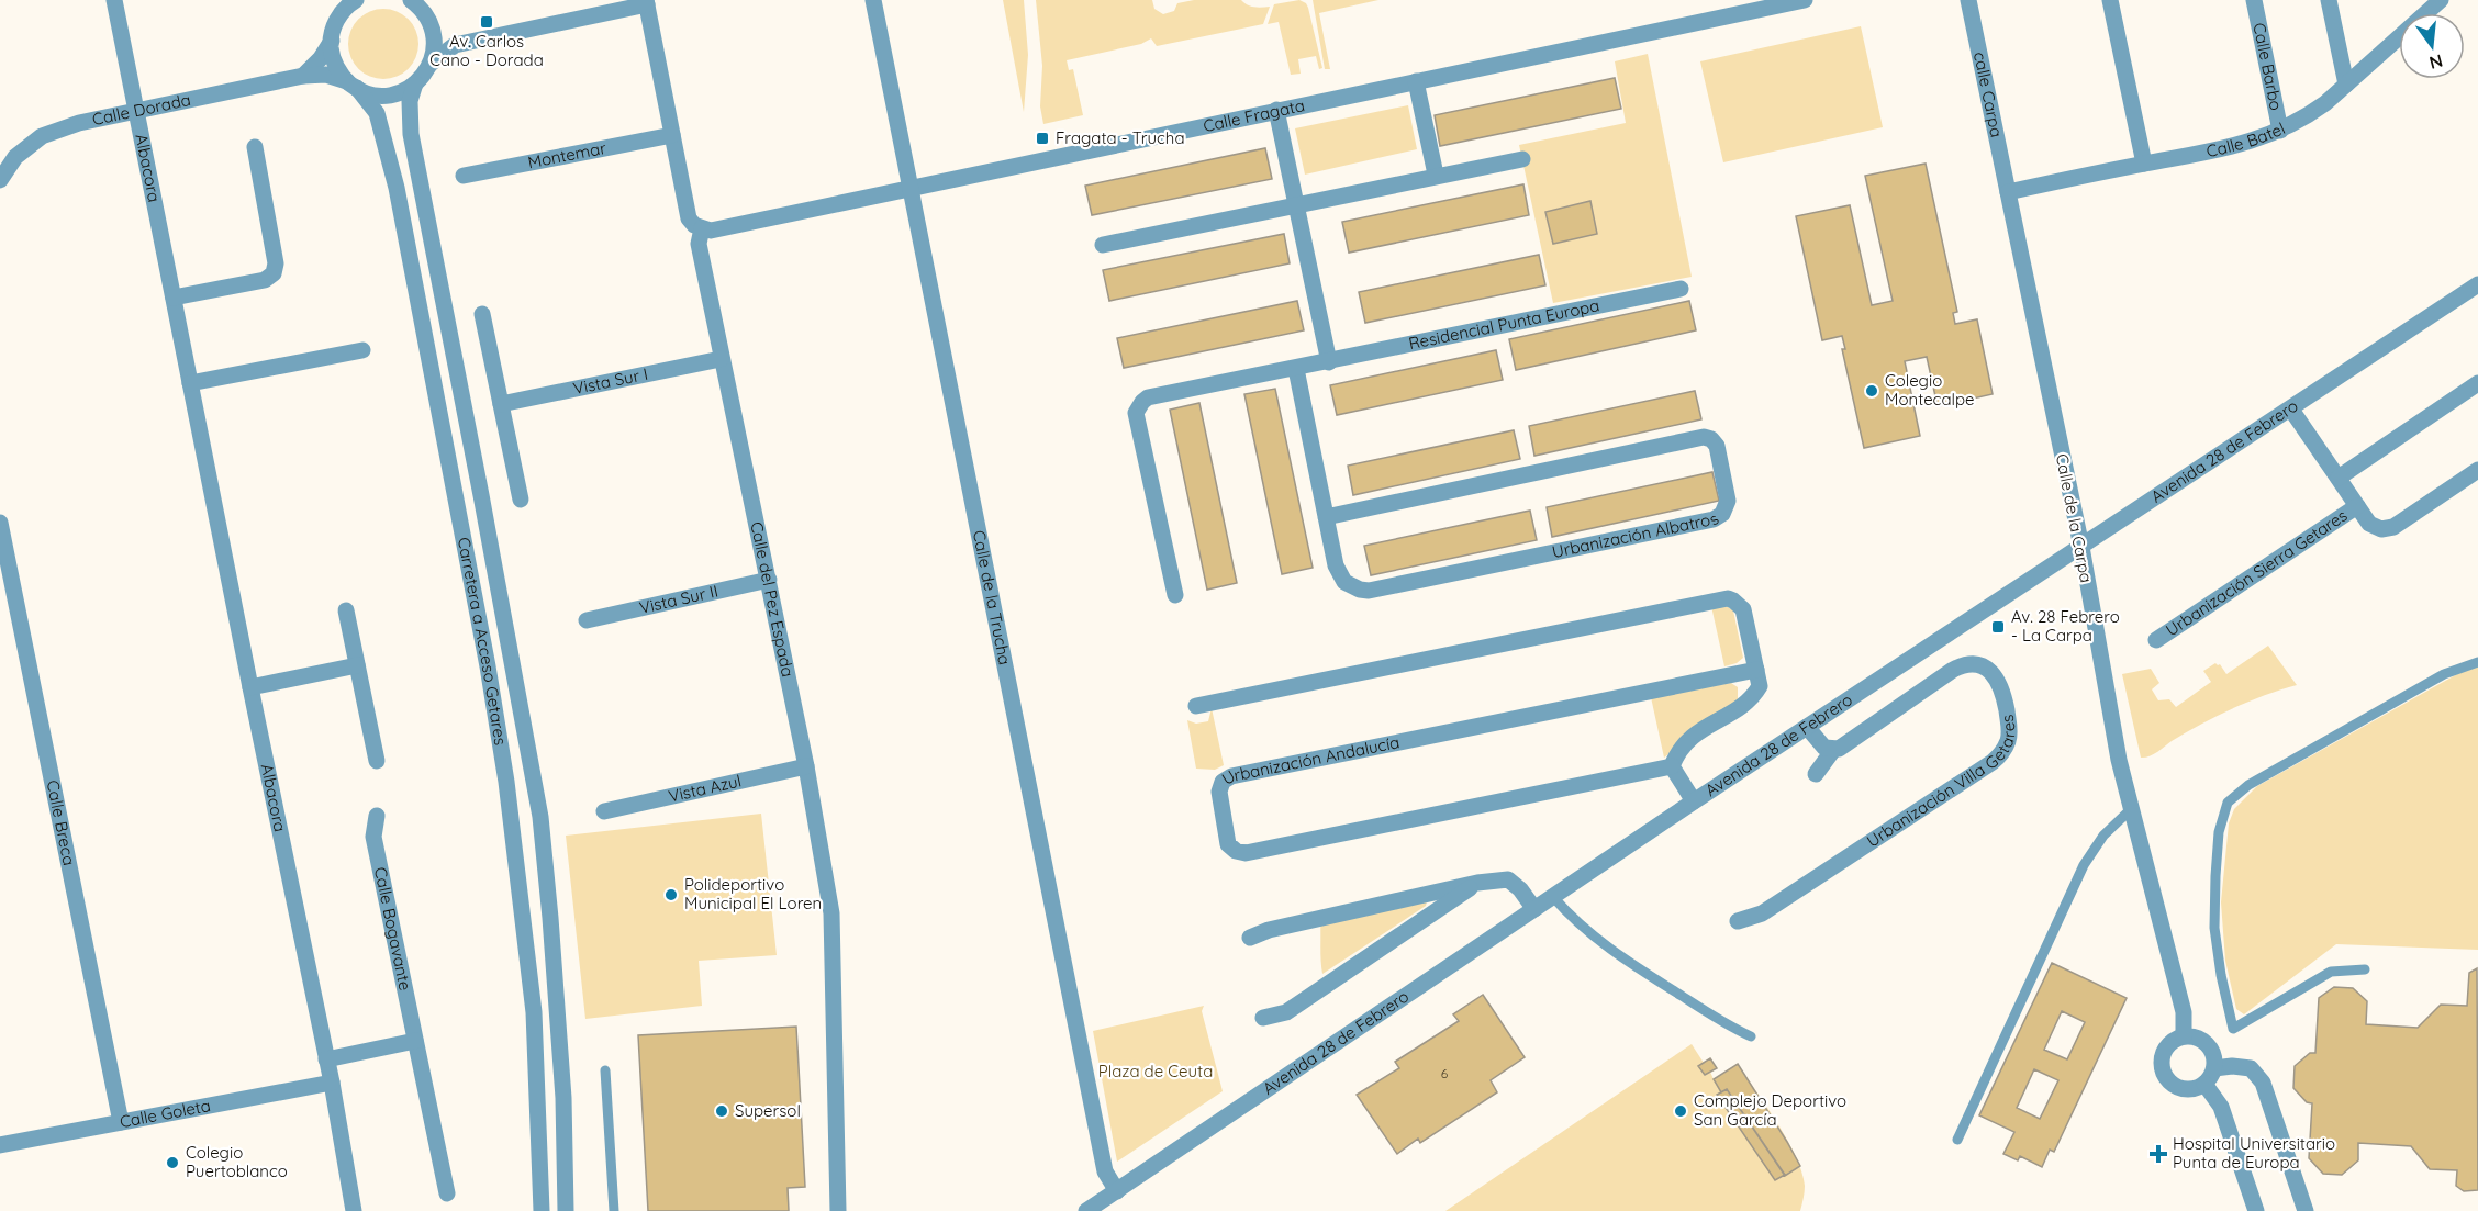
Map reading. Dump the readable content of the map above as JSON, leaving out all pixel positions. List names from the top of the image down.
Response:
{
  "streets": {
    "street": [
      "Calle Barbo",
      "calle Carpa",
      "Calle Dorada",
      "Calle Fragata",
      "Calle Batel",
      "Montemar",
      "Albacora",
      "Residencial Punta Europa",
      "Vista Sur I",
      "Avenida 28 de Febrero",
      "Calle de la Carpa",
      "Urbanización Albatros",
      "Urbanización Sierra Getares",
      "Calle de la Trucha",
      "Calle del Pez Espada",
      "Vista Sur II",
      "Carretera a Acceso Getares",
      "Urbanización Andalucía",
      "Urbanización Villa Getares",
      "Vista Azul",
      "Calle Breca",
      "Calle Bogavante",
      "Calle Goleta"
    ]
  },
  "crossings": [
    ["Calle Barbo", "Calle Batel"],
    ["calle Carpa", "Calle Batel"],
    ["calle Carpa", "Calle de la Carpa"],
    ["Calle Dorada", "Albacora"],
    ["Calle Dorada", "Carretera a Acceso Getares"],
    ["Calle Fragata", "Calle de la Trucha"],
    ["Calle Fragata", "Calle del Pez Espada"],
    ["Calle Batel", "Calle de la Carpa"],
    ["Albacora", "Calle Goleta"],
    ["Residencial Punta Europa", "Urbanización Albatros"],
    ["Vista Sur I", "Calle del Pez Espada"],
    ["Avenida 28 de Febrero", "Calle de la Carpa"],
    ["Avenida 28 de Febrero", "Calle de la Trucha"],
    ["Calle del Pez Espada", "Vista Sur II"],
    ["Calle del Pez Espada", "Vista Azul"],
    ["Calle Breca", "Calle Goleta"]
  ],
  "parks": ["Plaza de Ceuta"],
  "places": {
    "transit": ["Av. Carlos Cano - Dorada", "Fragata - Trucha", "Av. 28 Febrero - La Carpa"],
    "other": [
      "Colegio Montecalpe",
      "Polideportivo Municipal El Loren",
      "Supersol",
      "Complejo Deportivo San García",
      "Colegio Puertoblanco"
    ],
    "health": ["Hospital Universitario Punta de Europa"]
  },
  "house_numbers": ["6"],
  "north": "bottom"
}
